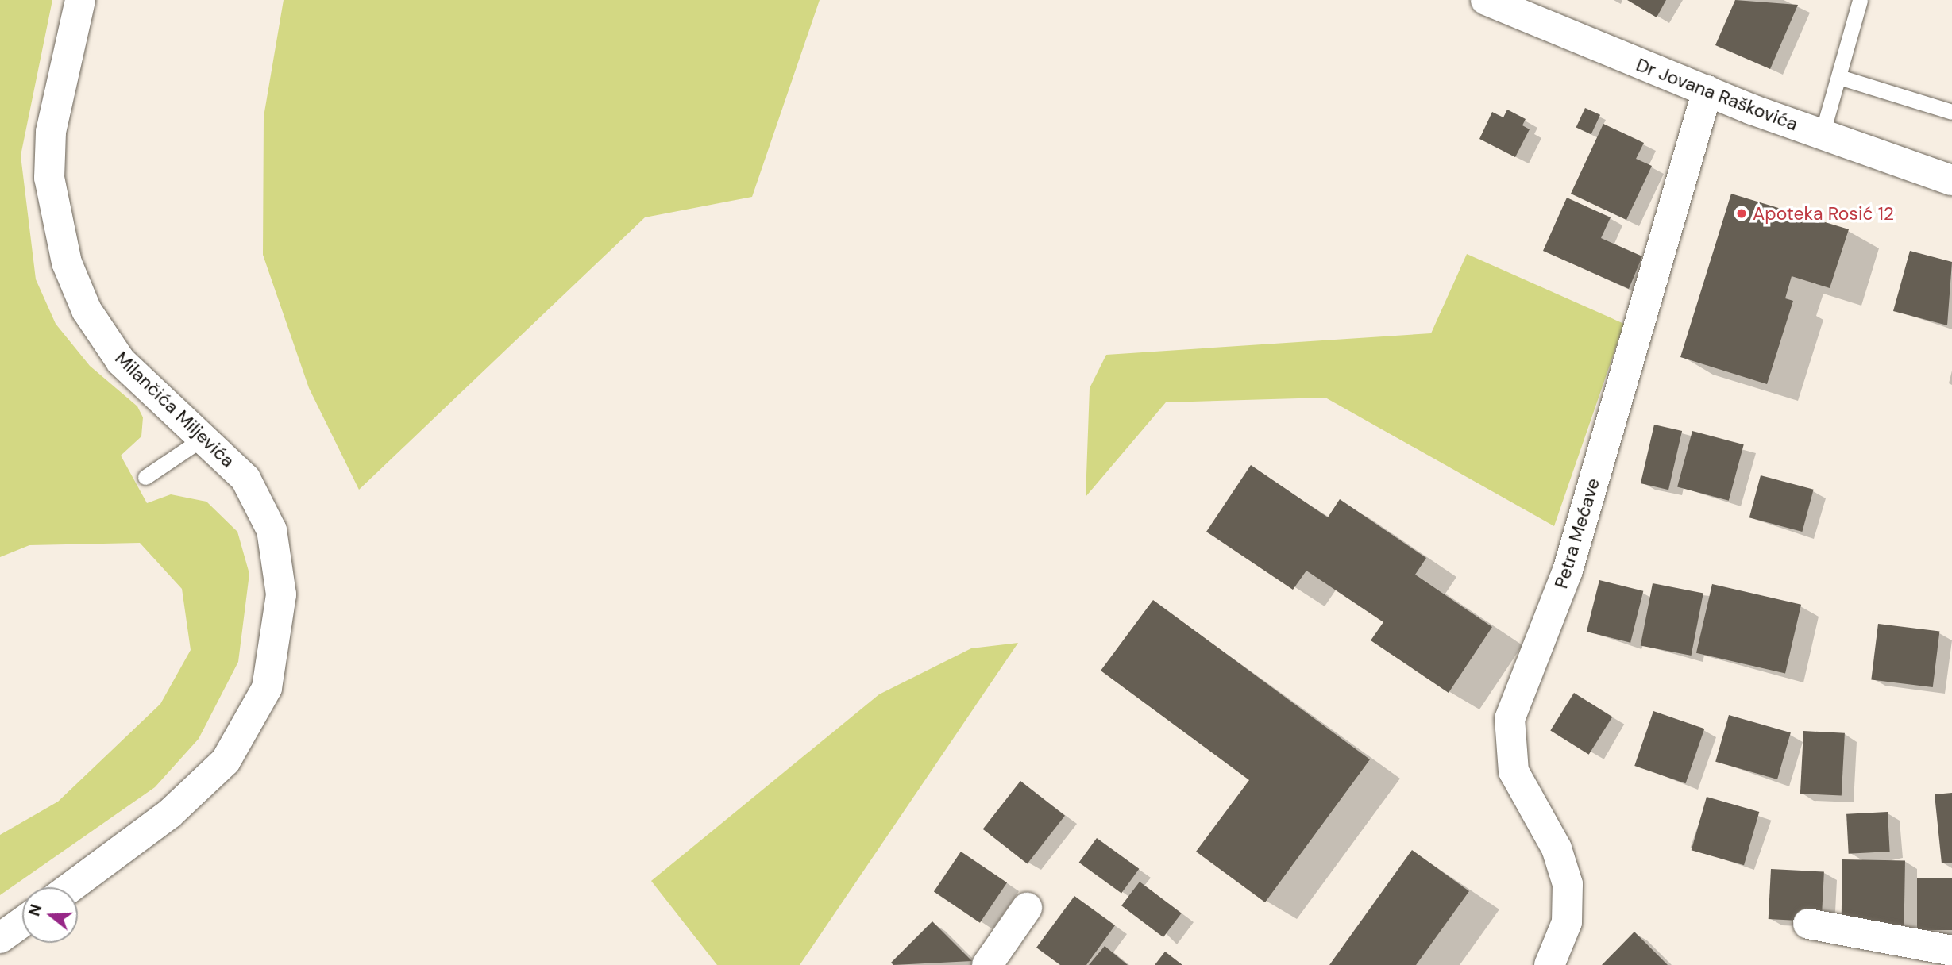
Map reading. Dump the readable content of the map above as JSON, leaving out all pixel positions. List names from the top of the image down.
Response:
{
  "streets": {
    "street": ["Dr Jovana Raškovića", "Milančića Miljevića", "Petra Mećave"]
  },
  "crossings": [
    ["Dr Jovana Raškovića", "Petra Mećave"]
  ],
  "places": ["Apoteka Rosić 12"],
  "north": "left"
}
